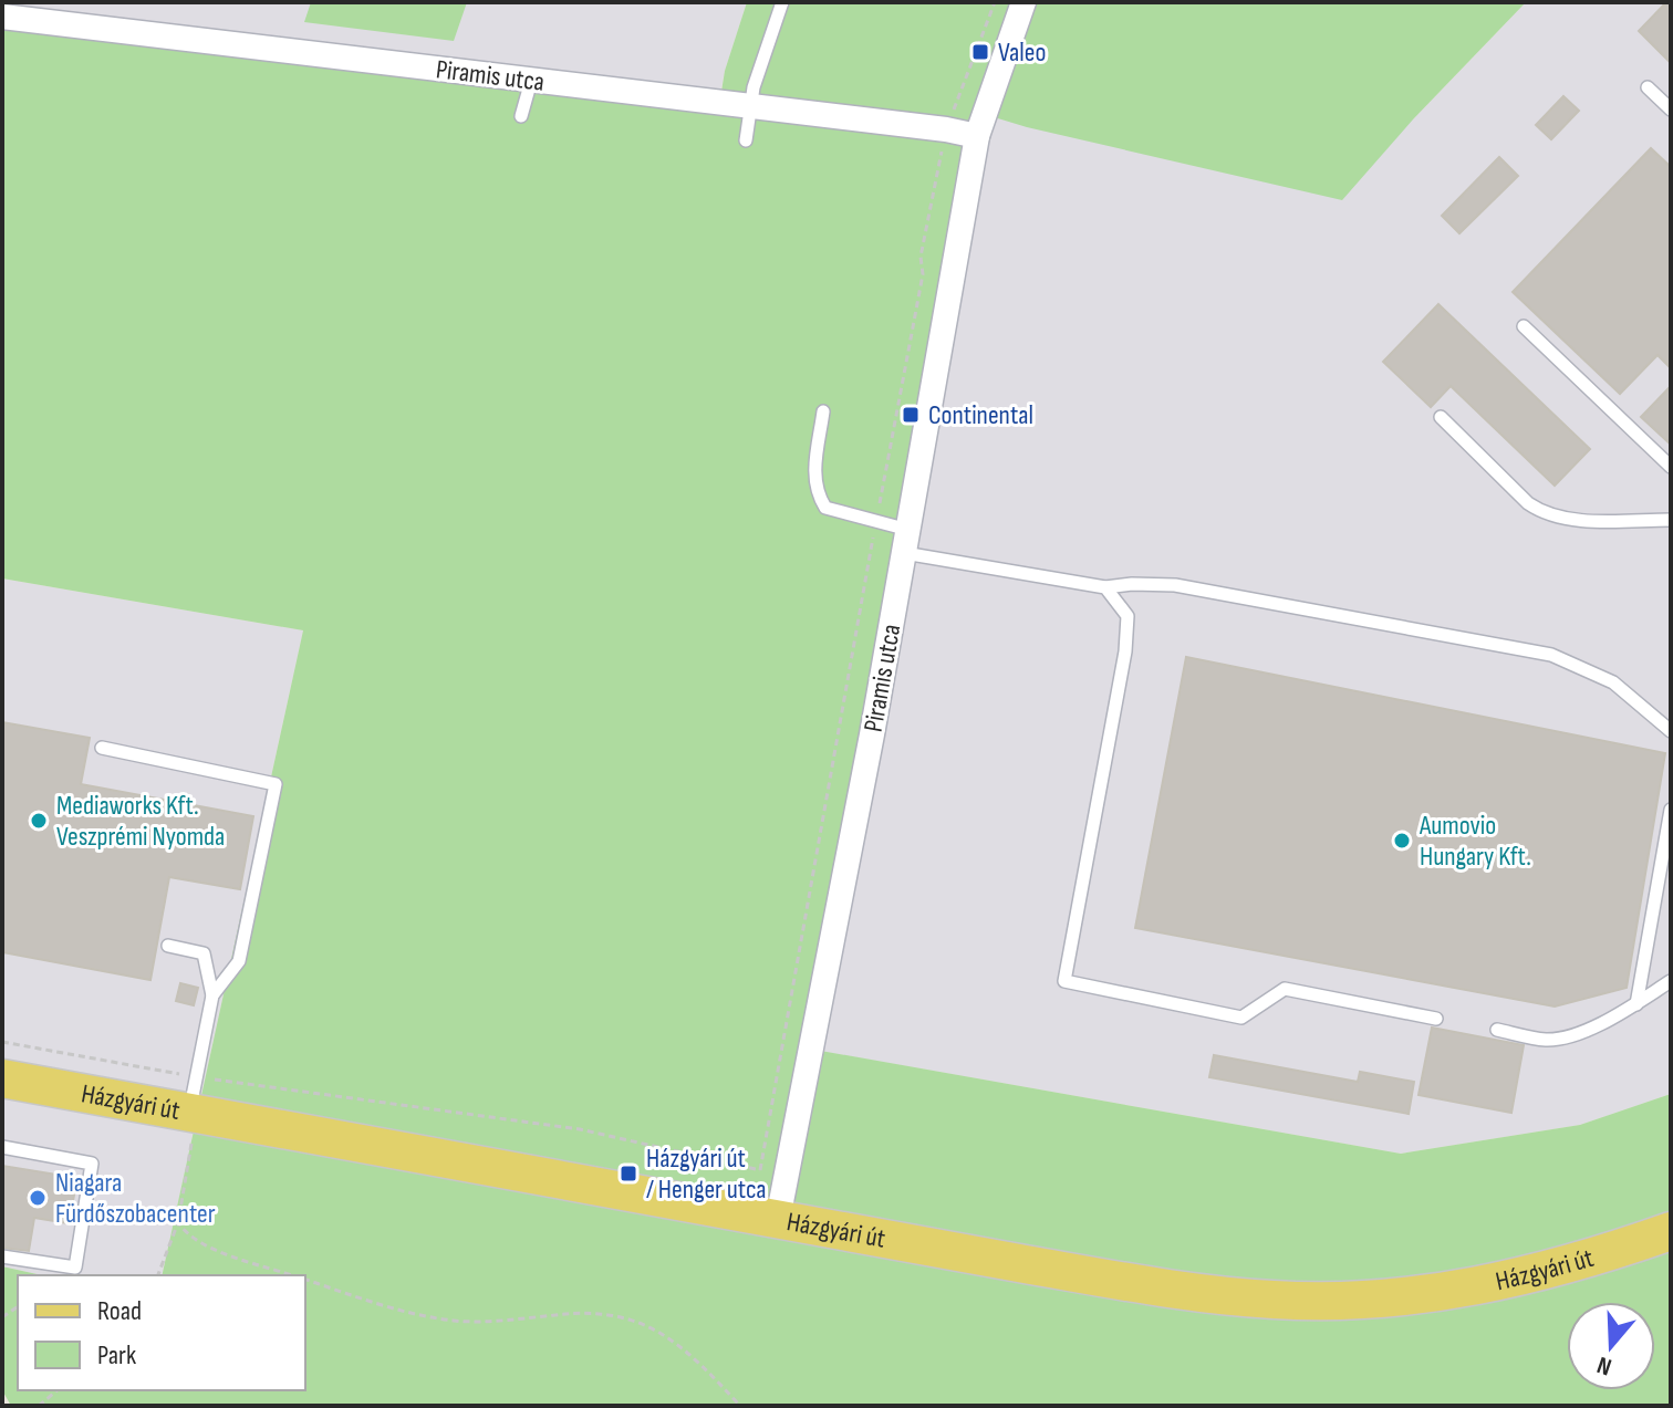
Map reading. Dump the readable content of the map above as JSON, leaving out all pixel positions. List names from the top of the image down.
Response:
{
  "streets": {
    "main road": ["Házgyári út"],
    "street": ["Piramis utca"]
  },
  "crossings": [
    ["Piramis utca", "Házgyári út"]
  ],
  "places": {
    "transit": ["Valeo", "Continental", "Házgyári út / Henger utca"],
    "other": ["Mediaworks Kft. Veszprémi Nyomda", "Aumovio Hungary Kft.", "Niagara Fürdőszobacenter"]
  },
  "legend": ["Road", "Park"],
  "north": "bottom"
}
